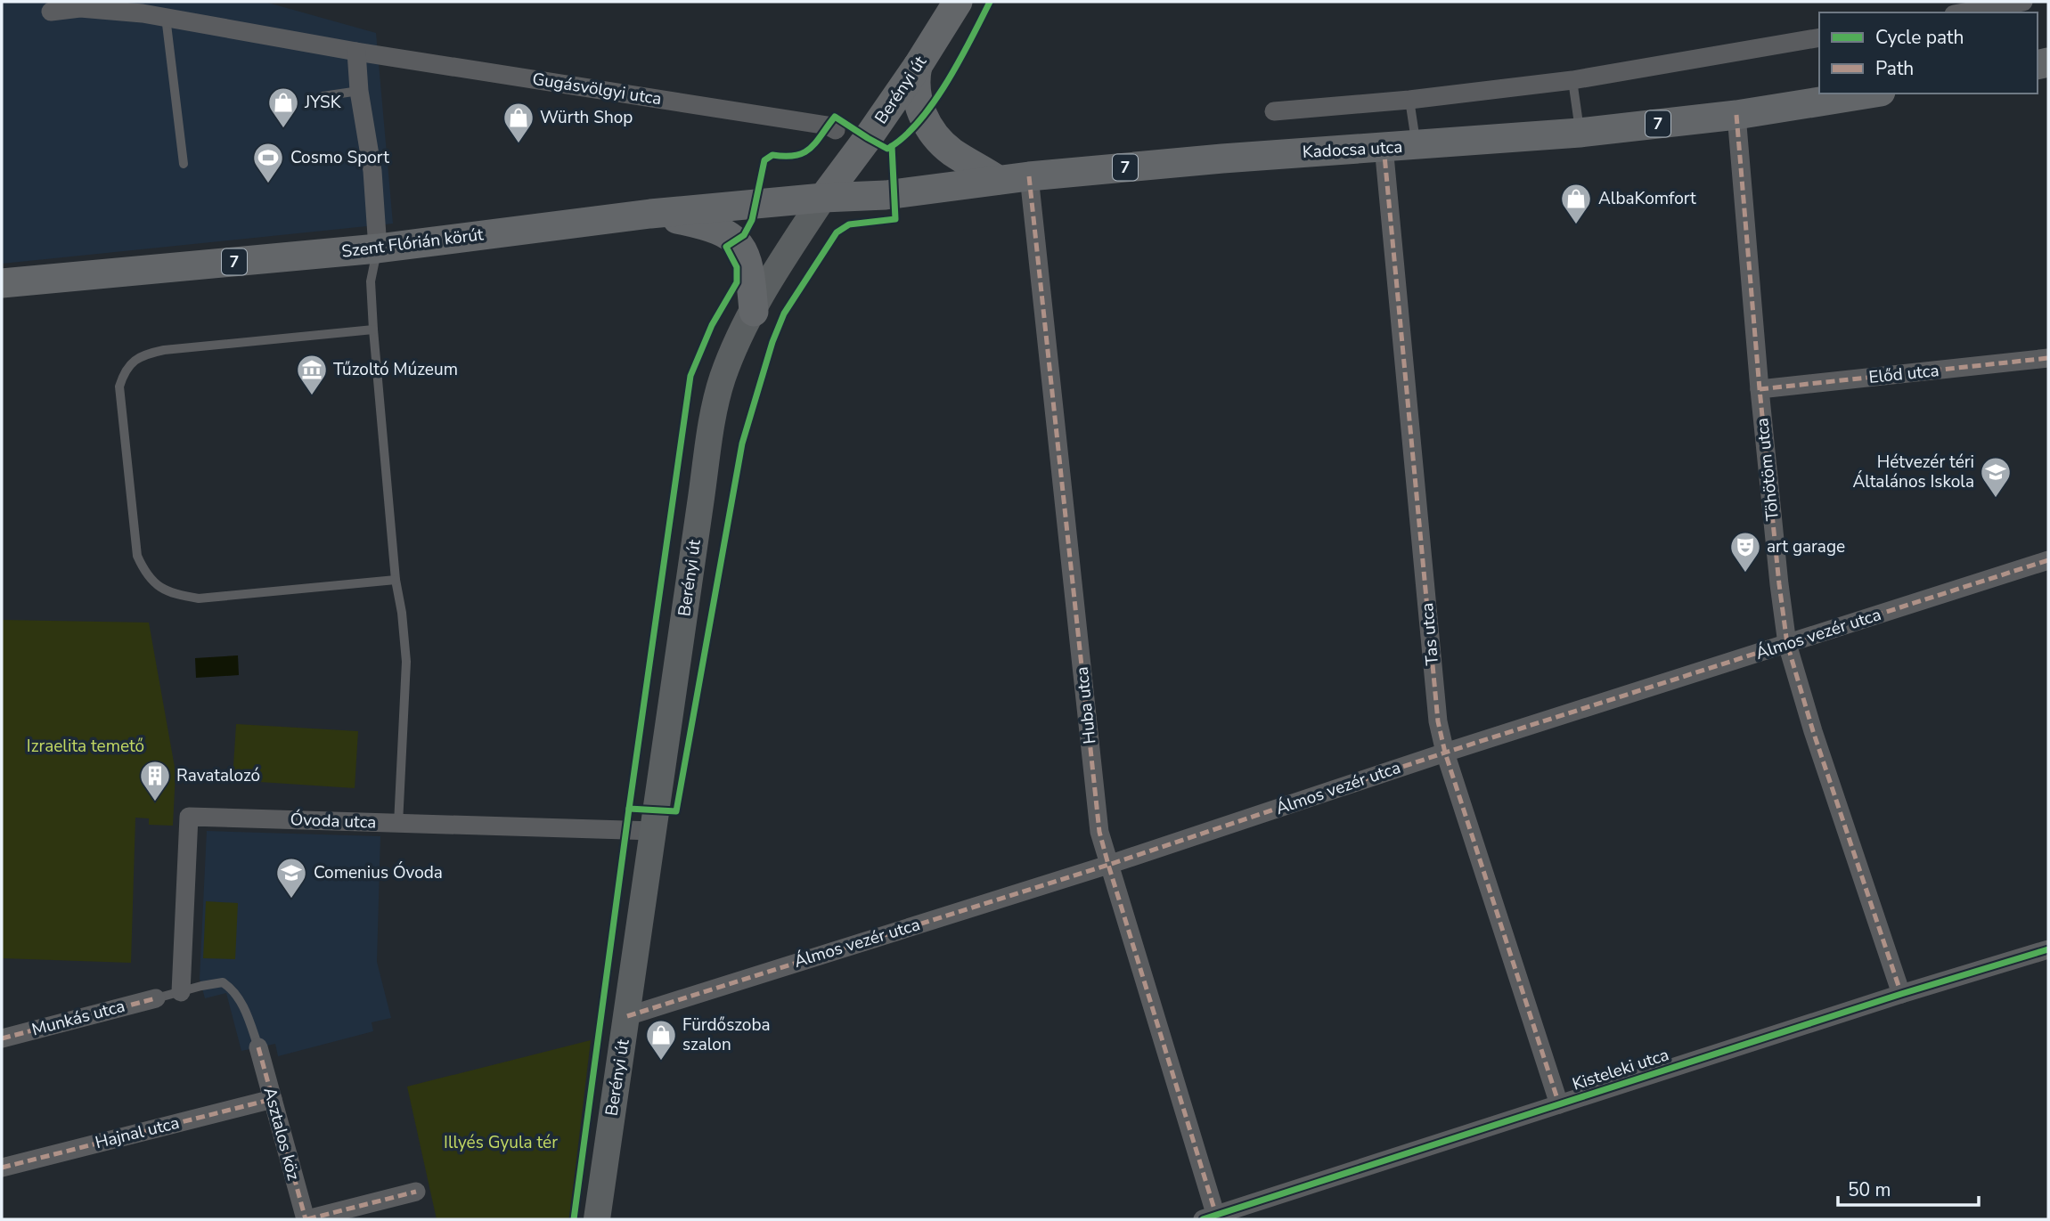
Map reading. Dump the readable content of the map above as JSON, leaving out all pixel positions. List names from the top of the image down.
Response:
{
  "streets": {
    "main road": [
      "Berényi út",
      "7",
      "Kadocsa utca",
      "Szent Flórián körút"
    ],
    "street": [
      "Gugásvölgyi utca",
      "Előd utca",
      "Töhötöm utca",
      "Tas utca",
      "Álmos vezér utca",
      "Huba utca",
      "Óvoda utca",
      "Munkás utca",
      "Kisteleki utca",
      "Hajnal utca",
      "Asztalos köz"
    ]
  },
  "crossings": [
    ["Berényi út", "Kadocsa utca"],
    ["Berényi út", "Szent Flórián körút"],
    ["Berényi út", "Álmos vezér utca"],
    ["Berényi út", "Óvoda utca"],
    ["Kadocsa utca", "Szent Flórián körút"],
    ["Kadocsa utca", "Töhötöm utca"],
    ["Kadocsa utca", "Tas utca"],
    ["Kadocsa utca", "Huba utca"],
    ["Előd utca", "Töhötöm utca"],
    ["Töhötöm utca", "Álmos vezér utca"],
    ["Töhötöm utca", "Kisteleki utca"],
    ["Tas utca", "Álmos vezér utca"],
    ["Tas utca", "Kisteleki utca"],
    ["Álmos vezér utca", "Huba utca"],
    ["Huba utca", "Kisteleki utca"],
    ["Hajnal utca", "Asztalos köz"]
  ],
  "parks": ["Izraelita temető", "Illyés Gyula tér"],
  "places": {
    "shop": [
      "JYSK",
      "Würth Shop",
      "AlbaKomfort",
      "Fürdőszoba szalon"
    ],
    "sports": ["Cosmo Sport"],
    "museum": ["Tűzoltó Múzeum"],
    "school or university": ["Hétvezér téri Általános Iskola", "Comenius Óvoda"],
    "theatre": ["art garage"],
    "building": ["Ravatalozó"]
  },
  "legend": ["Cycle path", "Path"],
  "scale_bar": "50 m"
}
